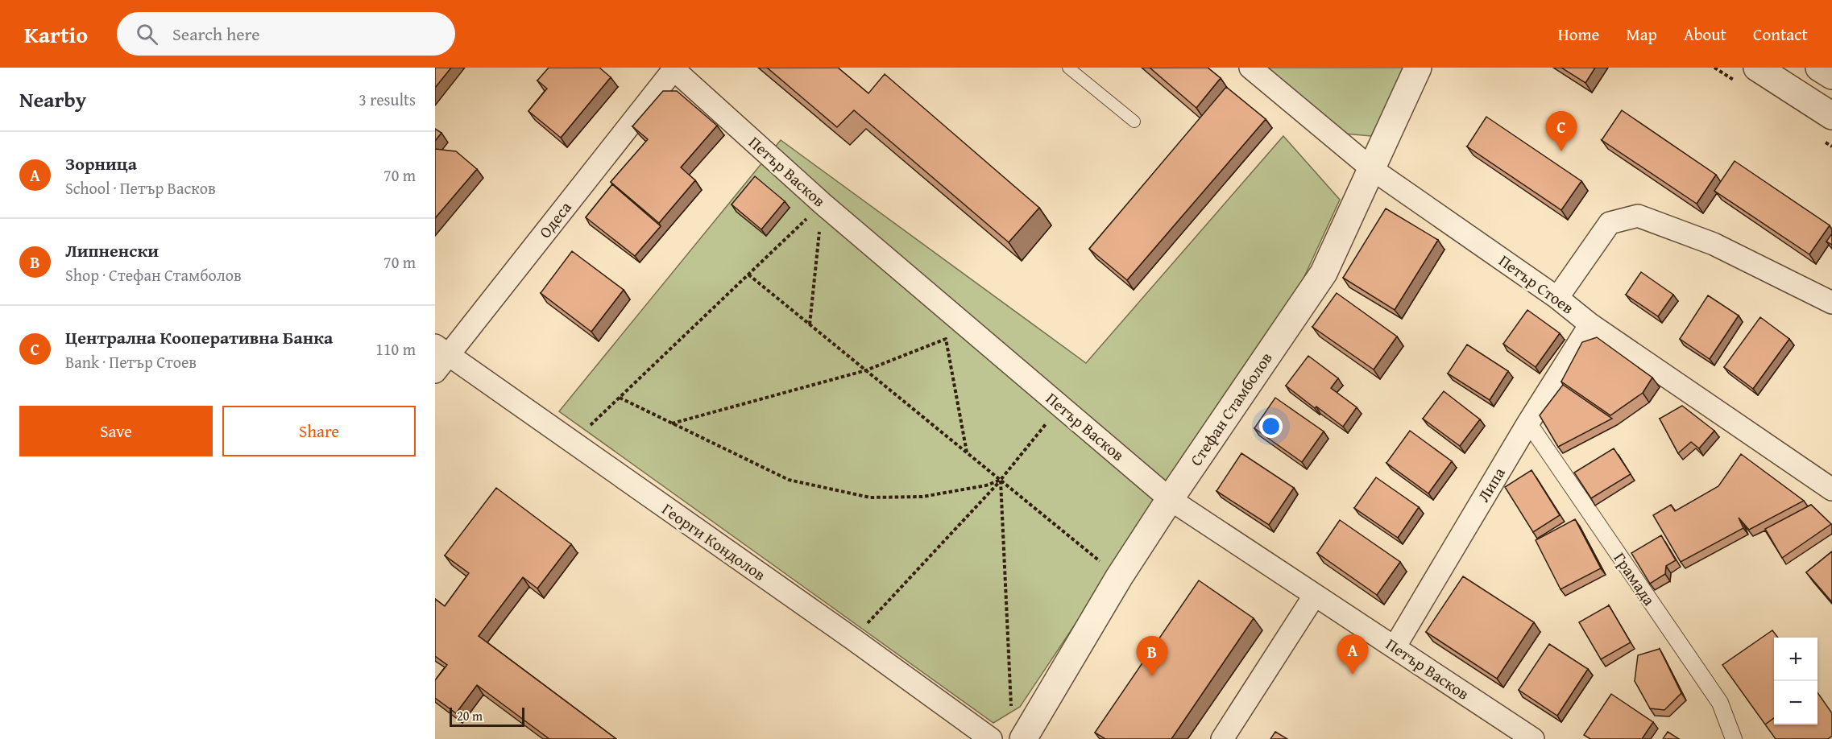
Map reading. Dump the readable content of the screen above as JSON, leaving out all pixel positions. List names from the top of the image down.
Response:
{
  "streets": {
    "street": [
      "Петър Васков",
      "Одеса",
      "Петър Стоев",
      "Стефан Стамболов",
      "Липа",
      "Георги Кондолов",
      "Грамада"
    ]
  },
  "crossings": [
    ["Петър Васков", "Одеса"],
    ["Петър Васков", "Стефан Стамболов"],
    ["Петър Васков", "Липа"],
    ["Одеса", "Георги Кондолов"],
    ["Петър Стоев", "Стефан Стамболов"],
    ["Петър Стоев", "Липа"],
    ["Липа", "Грамада"]
  ],
  "scale_bar": "20 m",
  "page": {
    "header": "Kartio",
    "search": "Search here",
    "nav": [
      "Home",
      "Map",
      "About",
      "Contact"
    ],
    "heading": ["Nearby", "3 results"],
    "pins": ["C", "A", "B"],
    "list": [
      {
        "mark": "A",
        "name": "Зорница",
        "note": "School · Петър Васков",
        "value": "70 m"
      },
      {
        "mark": "B",
        "name": "Липненски",
        "note": "Shop · Стефан Стамболов",
        "value": "70 m"
      },
      {
        "mark": "C",
        "name": "Централна Кооперативна Банка",
        "note": "Bank · Петър Стоев",
        "value": "110 m"
      }
    ],
    "buttons": ["Save", "Share"],
    "map_buttons": ["+", "−"],
    "scale": "20 m"
  }
}
